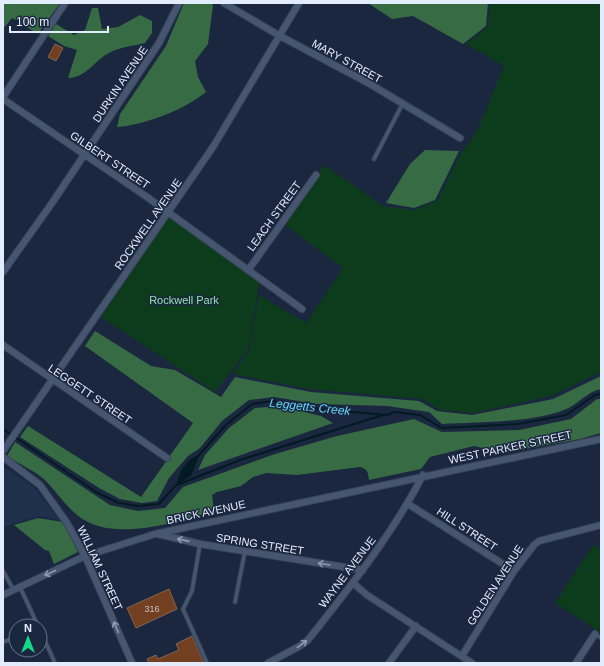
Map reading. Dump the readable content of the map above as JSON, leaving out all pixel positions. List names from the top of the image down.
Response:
{
  "streets": {
    "street": [
      "MARY STREET",
      "DURKIN AVENUE",
      "GILBERT STREET",
      "LEACH STREET",
      "ROCKWELL AVENUE",
      "LEGGETT STREET",
      "WEST PARKER STREET",
      "BRICK AVENUE",
      "HILL STREET",
      "SPRING STREET",
      "WILLIAM STREET",
      "WAYNE AVENUE",
      "GOLDEN AVENUE"
    ]
  },
  "crossings": [
    ["MARY STREET", "ROCKWELL AVENUE"],
    ["DURKIN AVENUE", "GILBERT STREET"],
    ["GILBERT STREET", "LEACH STREET"],
    ["GILBERT STREET", "ROCKWELL AVENUE"],
    ["ROCKWELL AVENUE", "LEGGETT STREET"],
    ["WEST PARKER STREET", "BRICK AVENUE"],
    ["WEST PARKER STREET", "WAYNE AVENUE"],
    ["BRICK AVENUE", "SPRING STREET"],
    ["BRICK AVENUE", "WILLIAM STREET"],
    ["BRICK AVENUE", "WAYNE AVENUE"],
    ["HILL STREET", "WAYNE AVENUE"],
    ["HILL STREET", "GOLDEN AVENUE"],
    ["SPRING STREET", "WAYNE AVENUE"]
  ],
  "one_way": ["SPRING STREET", "WILLIAM STREET", "WAYNE AVENUE"],
  "water": ["Leggetts Creek"],
  "parks": ["Rockwell Park"],
  "house_numbers": ["316"],
  "scale_bar": "100 m",
  "north": "top"
}
